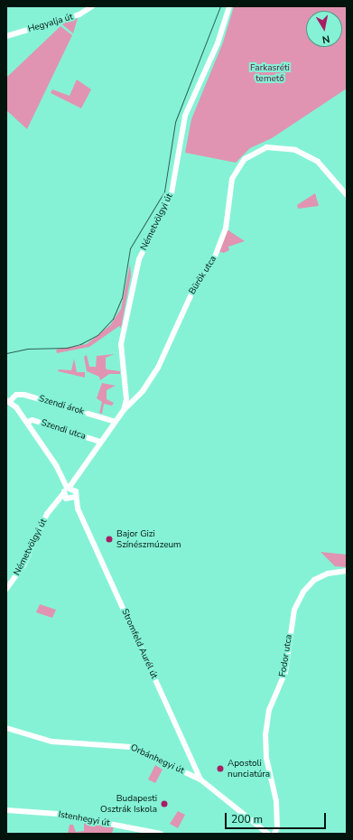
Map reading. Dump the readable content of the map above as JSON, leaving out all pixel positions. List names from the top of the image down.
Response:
{
  "streets": {
    "street": [
      "Hegyalja út",
      "Németvölgyi út",
      "Bürök utca",
      "Szendi árok",
      "Szendi utca",
      "Stromfeld Aurél út",
      "Fodor utca",
      "Orbánhegyi út",
      "Istenhegyi út"
    ]
  },
  "crossings": [
    ["Németvölgyi út", "Bürök utca"],
    ["Németvölgyi út", "Szendi árok"],
    ["Németvölgyi út", "Szendi utca"],
    ["Németvölgyi út", "Stromfeld Aurél út"],
    ["Stromfeld Aurél út", "Orbánhegyi út"]
  ],
  "parks": ["Farkasréti temető"],
  "places": ["Bajor Gizi Színészmúzeum", "Apostoli nunciatúra", "Budapesti Osztrák Iskola"],
  "scale_bar": "200 m",
  "north": "bottom"
}
